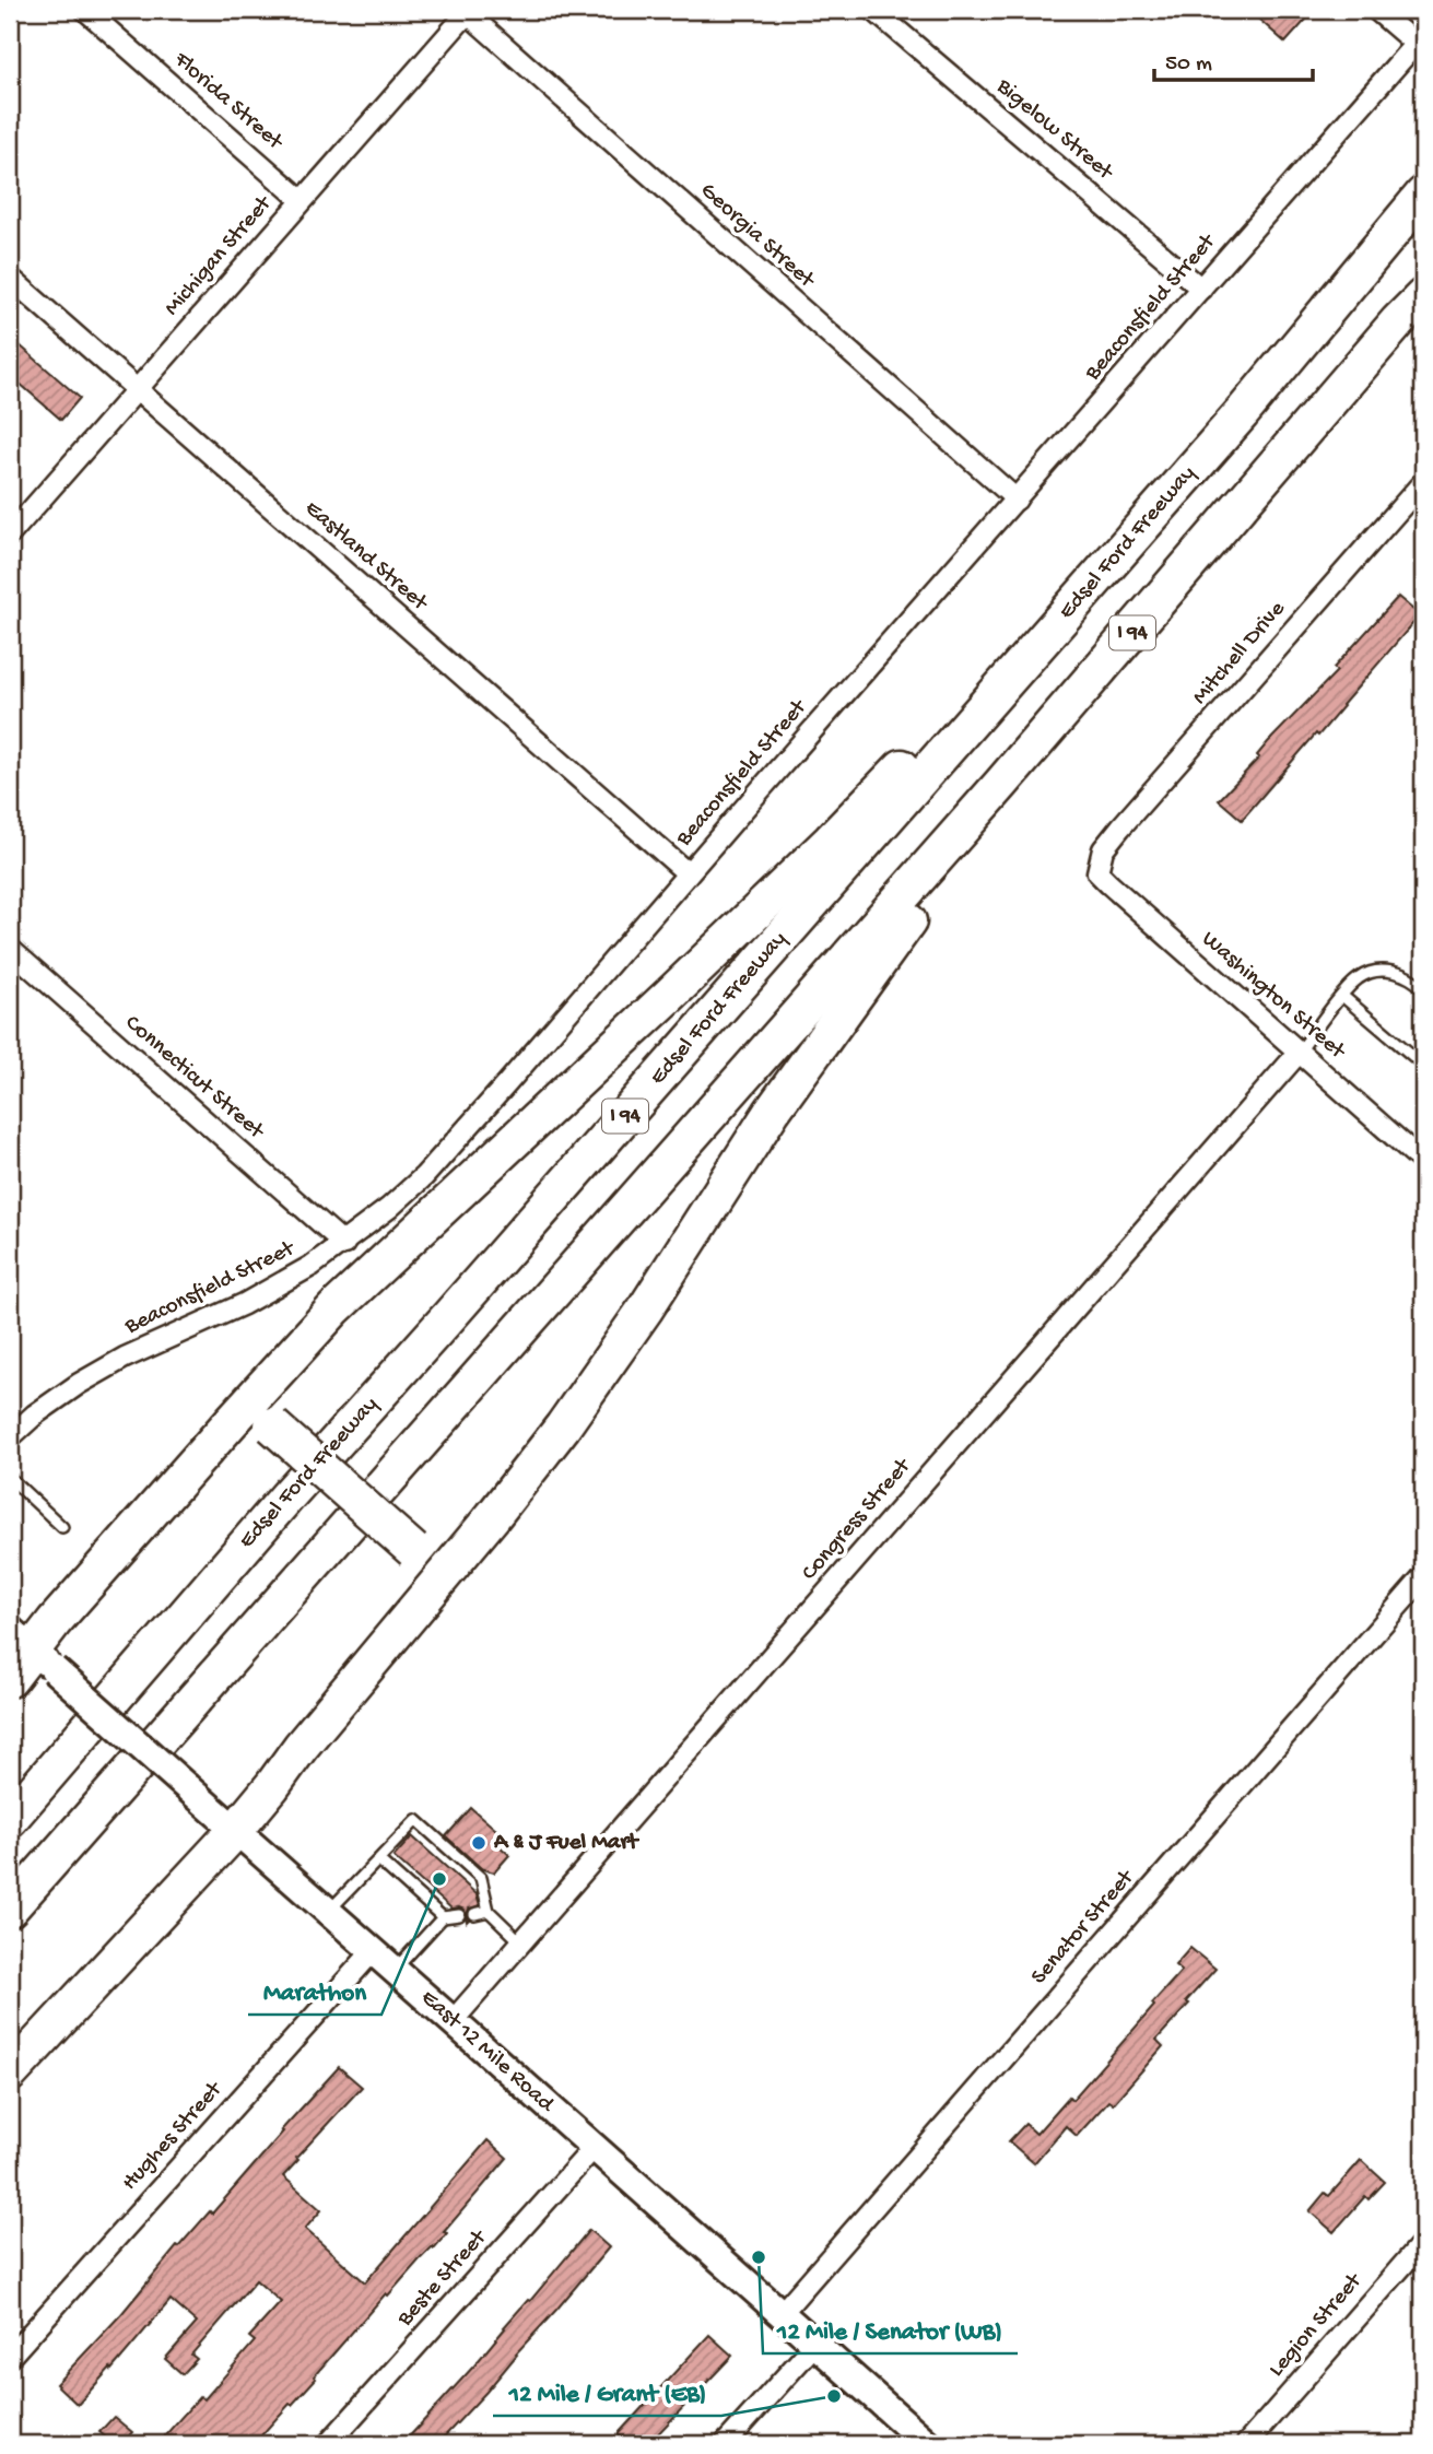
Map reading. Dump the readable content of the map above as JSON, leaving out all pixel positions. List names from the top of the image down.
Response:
{
  "streets": {
    "highway": ["Edsel Ford Freeway", "I 94"],
    "main road": ["East 12 Mile Road"],
    "street": [
      "Florida Street",
      "Bigelow Street",
      "Georgia Street",
      "Michigan Street",
      "Beaconsfield Street",
      "Eastland Street",
      "Mitchell Drive",
      "Washington Street",
      "Connecticut Street",
      "Congress Street",
      "Senator Street",
      "Hughes Street",
      "Beste Street",
      "Legion Street"
    ]
  },
  "crossings": [
    ["Florida Street", "Michigan Street"],
    ["Bigelow Street", "Beaconsfield Street"],
    ["Georgia Street", "Michigan Street"],
    ["Georgia Street", "Beaconsfield Street"],
    ["Michigan Street", "Eastland Street"],
    ["Beaconsfield Street", "Eastland Street"],
    ["Beaconsfield Street", "Connecticut Street"],
    ["Mitchell Drive", "Washington Street"],
    ["Washington Street", "Congress Street"],
    ["Congress Street", "East 12 Mile Road"],
    ["Senator Street", "East 12 Mile Road"],
    ["East 12 Mile Road", "Hughes Street"],
    ["East 12 Mile Road", "Beste Street"]
  ],
  "places": [
    "A & J Fuel Mart",
    "Marathon",
    "12 Mile / Senator (WB)",
    "12 Mile / Grant (EB)"
  ],
  "scale_bar": "50 m"
}
